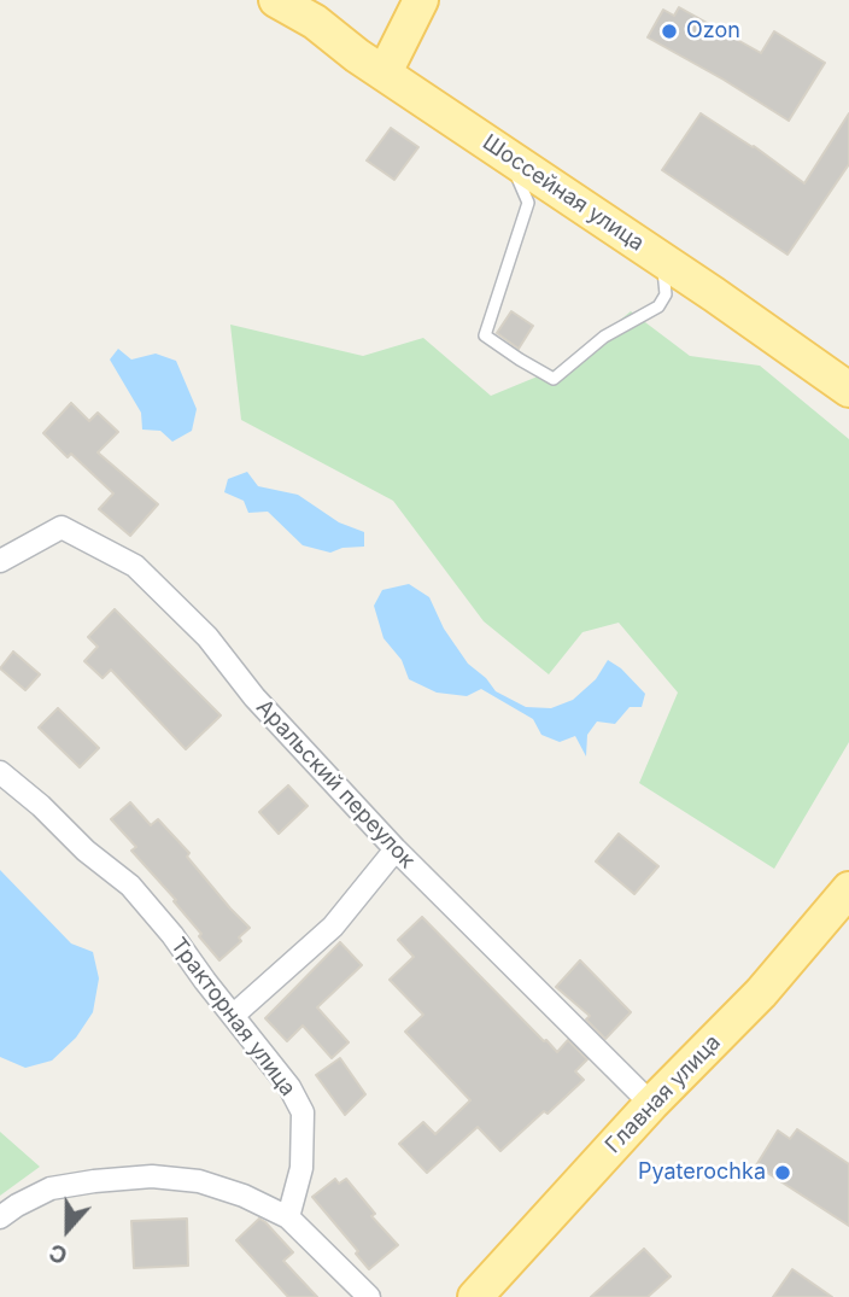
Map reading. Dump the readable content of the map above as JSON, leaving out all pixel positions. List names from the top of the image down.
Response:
{
  "streets": {
    "main road": ["Шоссейная улица", "Главная улица"],
    "street": ["Аральский переулок", "Тракторная улица"]
  },
  "crossings": [
    ["Аральский переулок", "Главная улица"]
  ],
  "places": ["Ozon", "Pyaterochka"],
  "north": "bottom"
}
